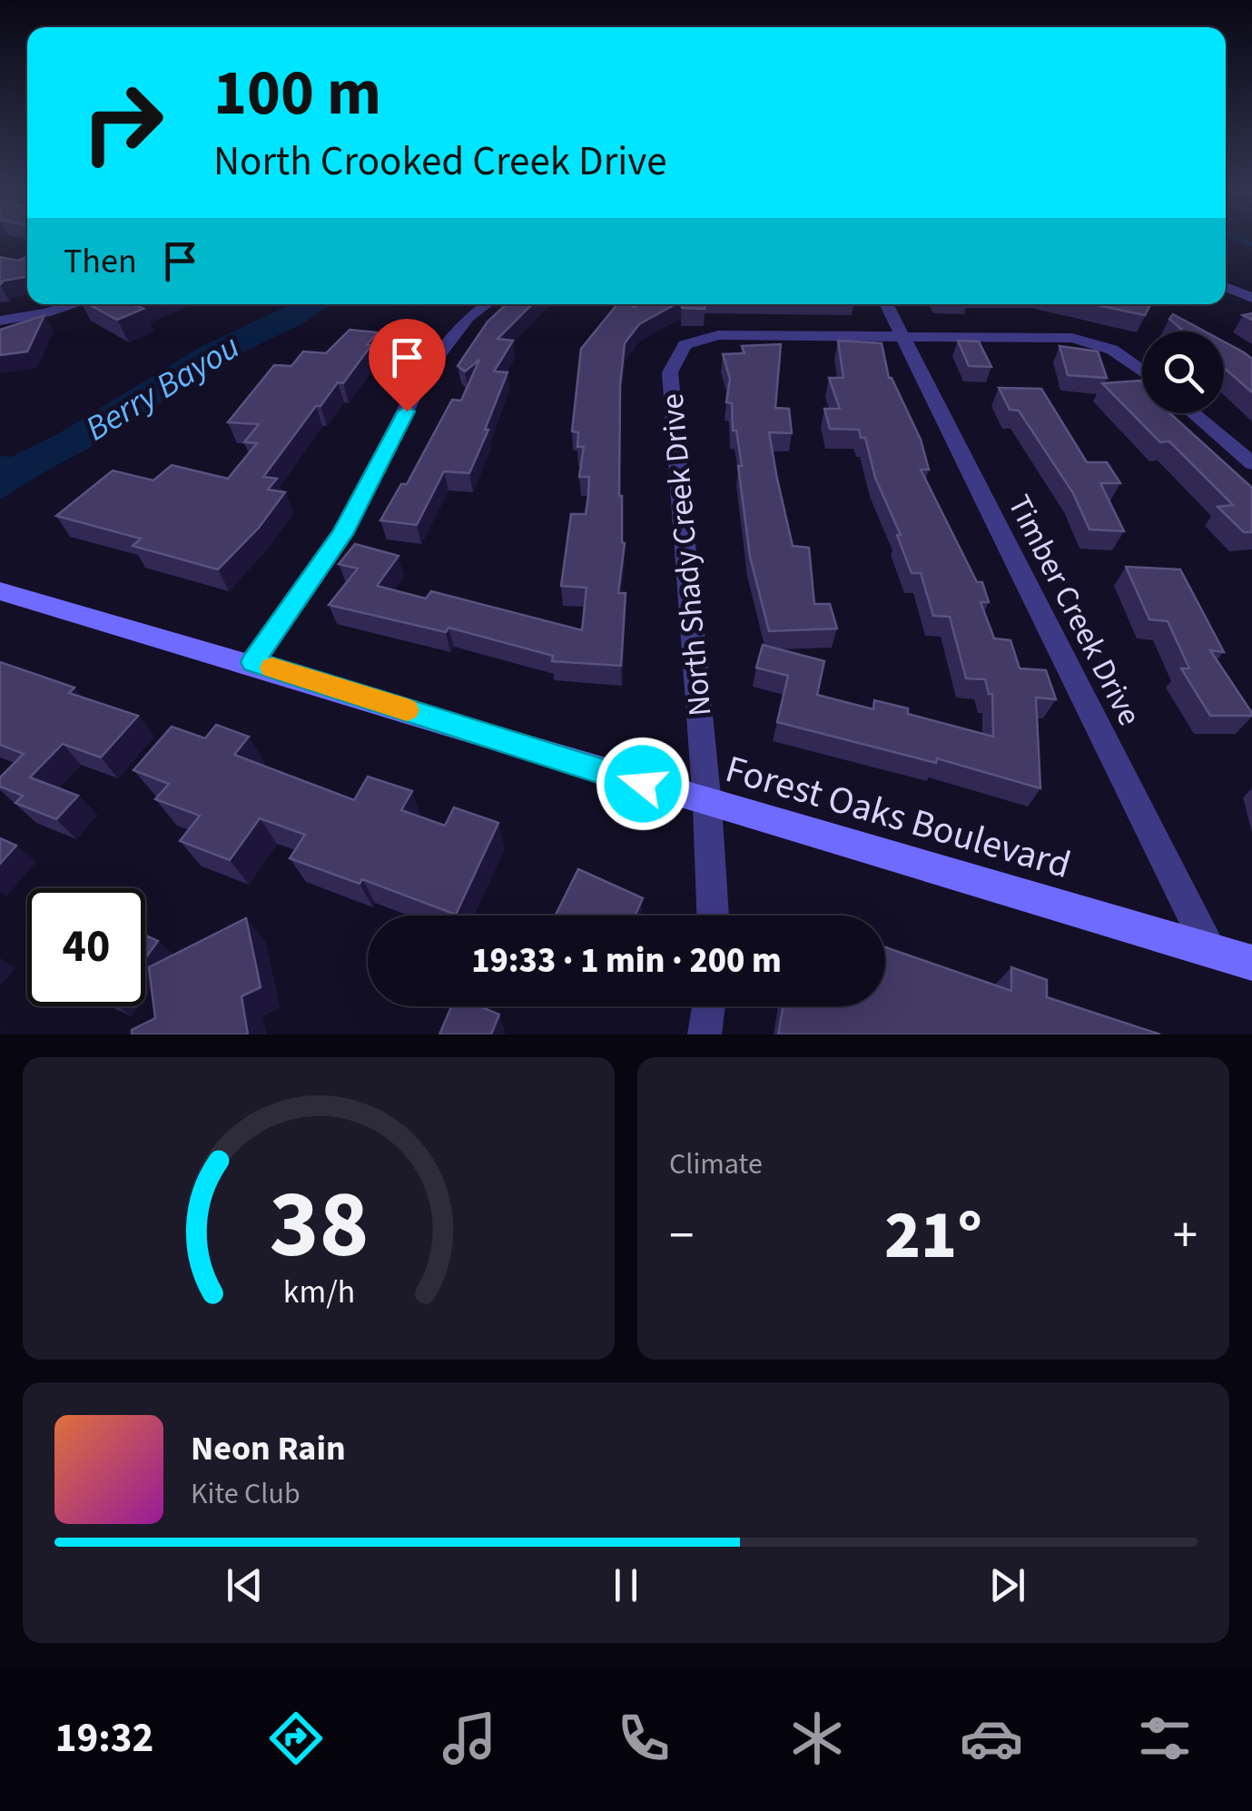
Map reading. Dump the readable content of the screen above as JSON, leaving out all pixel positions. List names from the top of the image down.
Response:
{
  "streets": {
    "street": ["North Shady Creek Drive", "Timber Creek Drive", "Forest Oaks Boulevard"]
  },
  "crossings": [
    ["North Shady Creek Drive", "Timber Creek Drive"],
    ["North Shady Creek Drive", "Forest Oaks Boulevard"],
    ["Timber Creek Drive", "Forest Oaks Boulevard"]
  ],
  "water": ["Berry Bayou"],
  "page": {
    "turn": ["100 m", "North Crooked Creek Drive"],
    "then": "Then",
    "limit": "40",
    "trip": "19:33 · 1 min · 200 m",
    "tile": "Climate",
    "heat": ["−", "21°", "+"],
    "song": ["Neon Rain", "Kite Club"],
    "tabs": "19:32",
    "gauge": ["38", "km/h"]
  }
}
